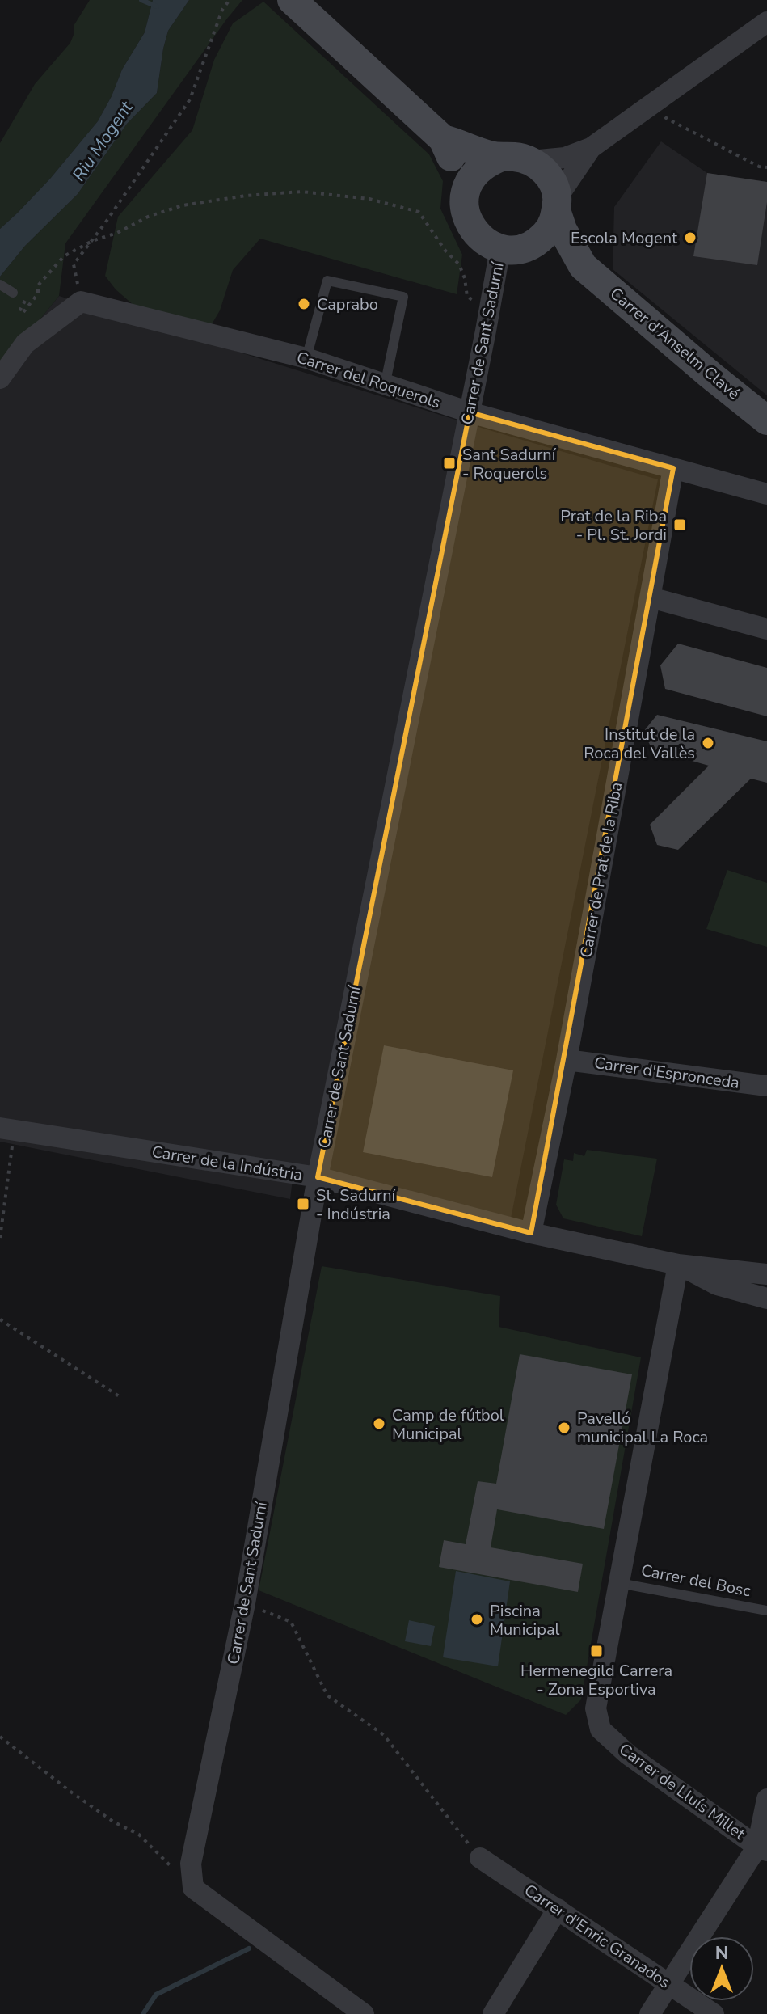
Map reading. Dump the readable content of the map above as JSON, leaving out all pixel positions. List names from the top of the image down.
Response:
{
  "streets": {
    "street": [
      "Carrer de Sant Sadurní",
      "Carrer d'Anselm Clavé",
      "Carrer del Roquerols",
      "Carrer de Prat de la Riba",
      "Carrer d'Espronceda",
      "Carrer de la Indústria",
      "Carrer de Lluís Millet",
      "Carrer d'Enric Granados"
    ],
    "lane": ["Carrer del Bosc"]
  },
  "crossings": [
    ["Carrer de Sant Sadurní", "Carrer del Roquerols"],
    ["Carrer de Sant Sadurní", "Carrer de la Indústria"],
    ["Carrer del Roquerols", "Carrer de Prat de la Riba"],
    ["Carrer de Prat de la Riba", "Carrer d'Espronceda"],
    ["Carrer de Prat de la Riba", "Carrer de la Indústria"],
    ["Carrer del Bosc", "Carrer de Lluís Millet"]
  ],
  "water": ["Riu Mogent"],
  "places": {
    "other": [
      "Escola Mogent",
      "Caprabo",
      "Institut de la Roca del Vallès",
      "Camp de fútbol Municipal",
      "Pavelló municipal La Roca",
      "Piscina Municipal"
    ],
    "transit": [
      "Sant Sadurní - Roquerols",
      "Prat de la Riba - Pl. St. Jordi",
      "St. Sadurní - Indústria",
      "Hermenegild Carrera - Zona Esportiva"
    ]
  },
  "north": "top"
}
